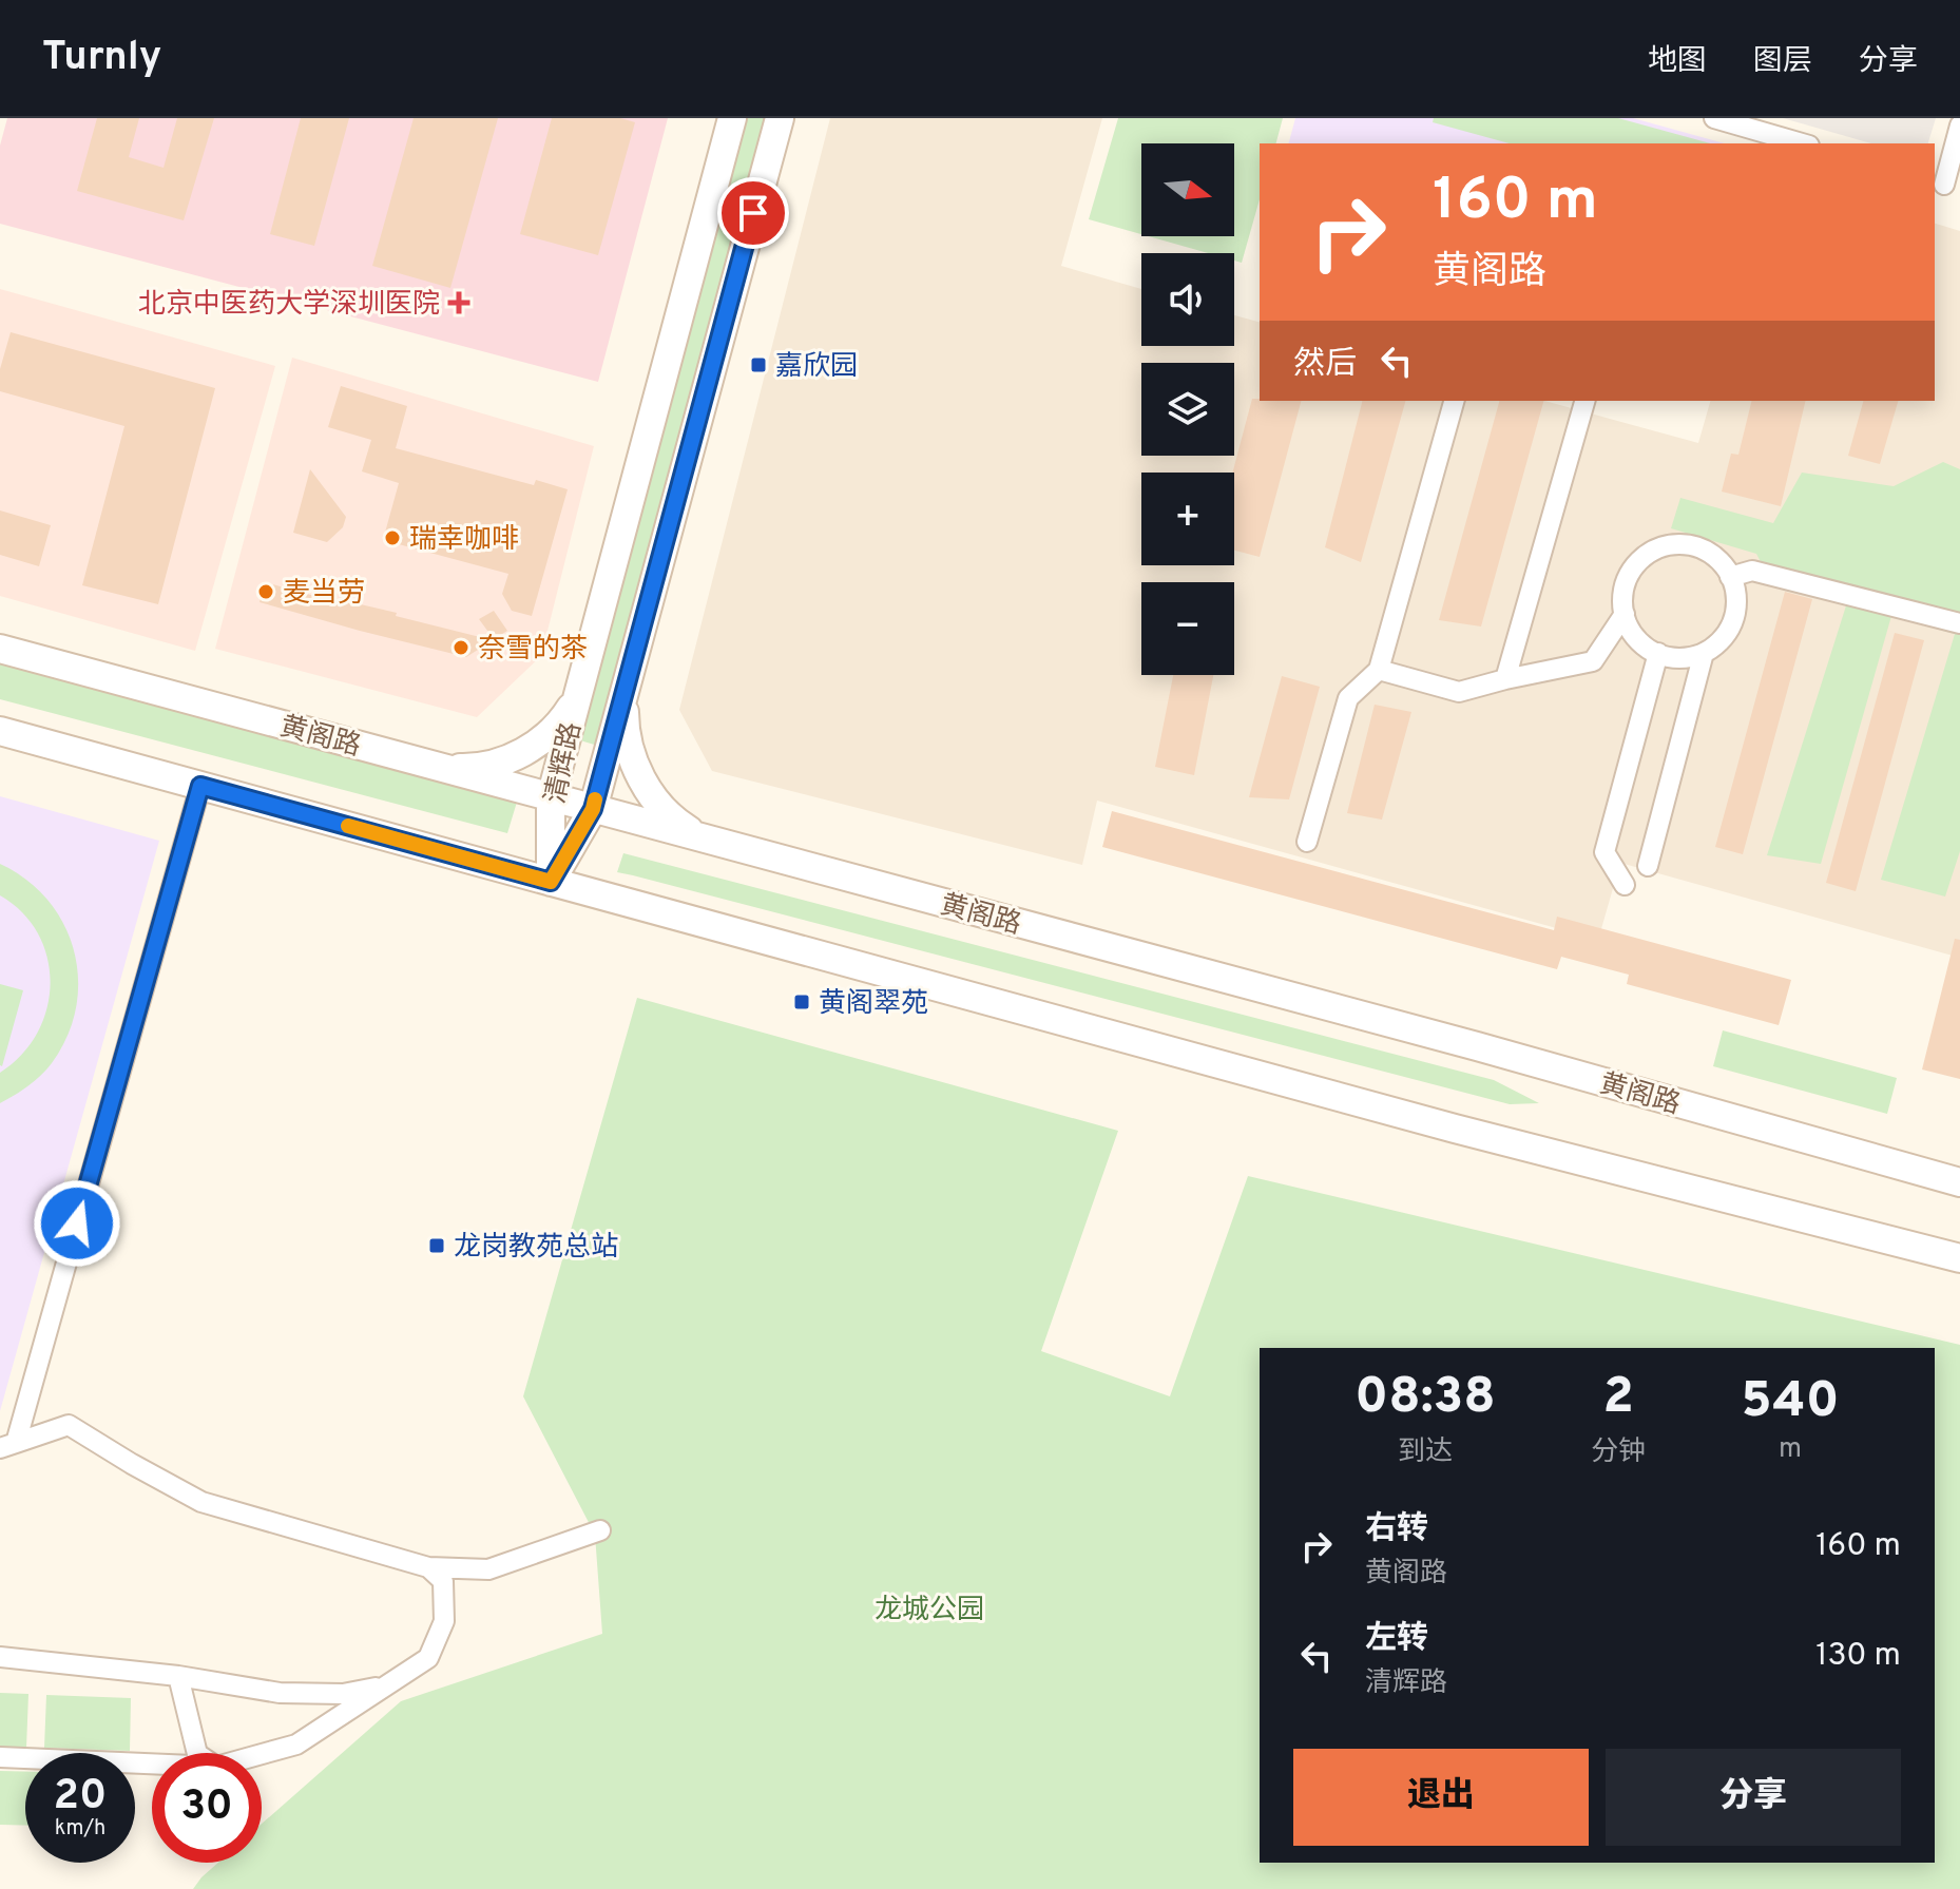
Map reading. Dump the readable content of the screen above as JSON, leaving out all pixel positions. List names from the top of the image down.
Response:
{
  "streets": {
    "main road": ["黄阁路", "清辉路"]
  },
  "crossings": [
    ["黄阁路", "清辉路"]
  ],
  "parks": ["龙城公园"],
  "places": {
    "health": ["北京中医药大学深圳医院"],
    "transit": ["嘉欣园", "黄阁翠苑", "龙岗教苑总站"],
    "other": ["瑞幸咖啡", "麦当劳", "奈雪的茶"]
  },
  "north": "right",
  "page": {
    "header": "Turnly",
    "nav": ["地图", "图层", "分享"],
    "map_buttons": ["+", "−"],
    "turn": ["160 m", "黄阁路"],
    "then": "然后",
    "eta": [
      "08:38",
      "到达",
      "2",
      "分钟",
      "540",
      "m"
    ],
    "list": [
      {
        "name": "右转",
        "note": "黄阁路",
        "value": "160 m"
      },
      {
        "name": "左转",
        "note": "清辉路",
        "value": "130 m"
      }
    ],
    "buttons": ["退出", "分享"],
    "speed": "20 km/h",
    "limit": "30"
  }
}
